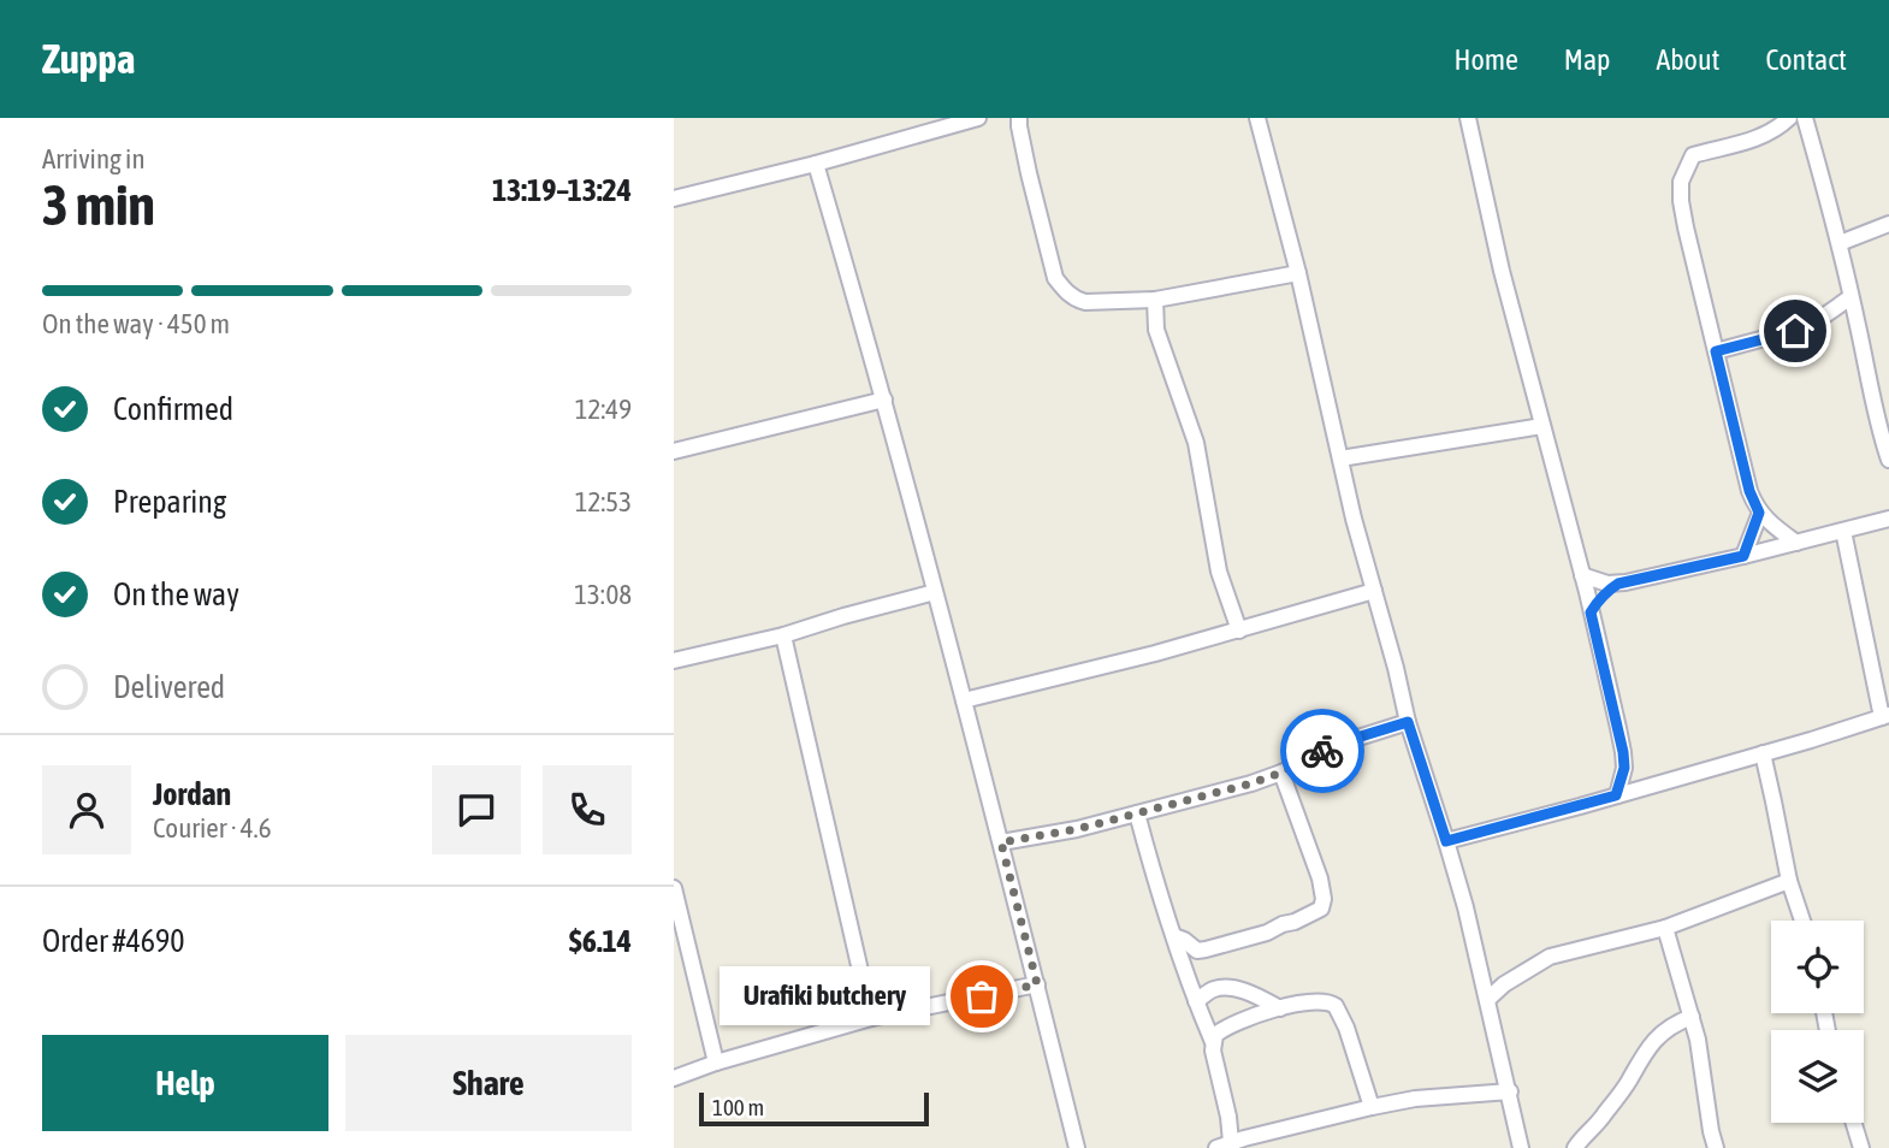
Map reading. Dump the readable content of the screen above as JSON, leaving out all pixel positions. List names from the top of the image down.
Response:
{
  "places": ["Urafiki butchery"],
  "scale_bar": "100 m",
  "page": {
    "header": "Zuppa",
    "nav": [
      "Home",
      "Map",
      "About",
      "Contact"
    ],
    "heading": ["3 min", "Arriving in", "13:19–13:24"],
    "panel": [
      "Jordan",
      "Courier · 4.6",
      "Order #4690",
      "$6.14"
    ],
    "bar": "On the way · 450 m",
    "list": [
      ["Confirmed", "12:49"],
      ["Preparing", "12:53"],
      ["On the way", "13:08"],
      "Delivered"
    ],
    "bubble": "Urafiki butchery",
    "buttons": ["Help", "Share"],
    "scale": "100 m"
  }
}
